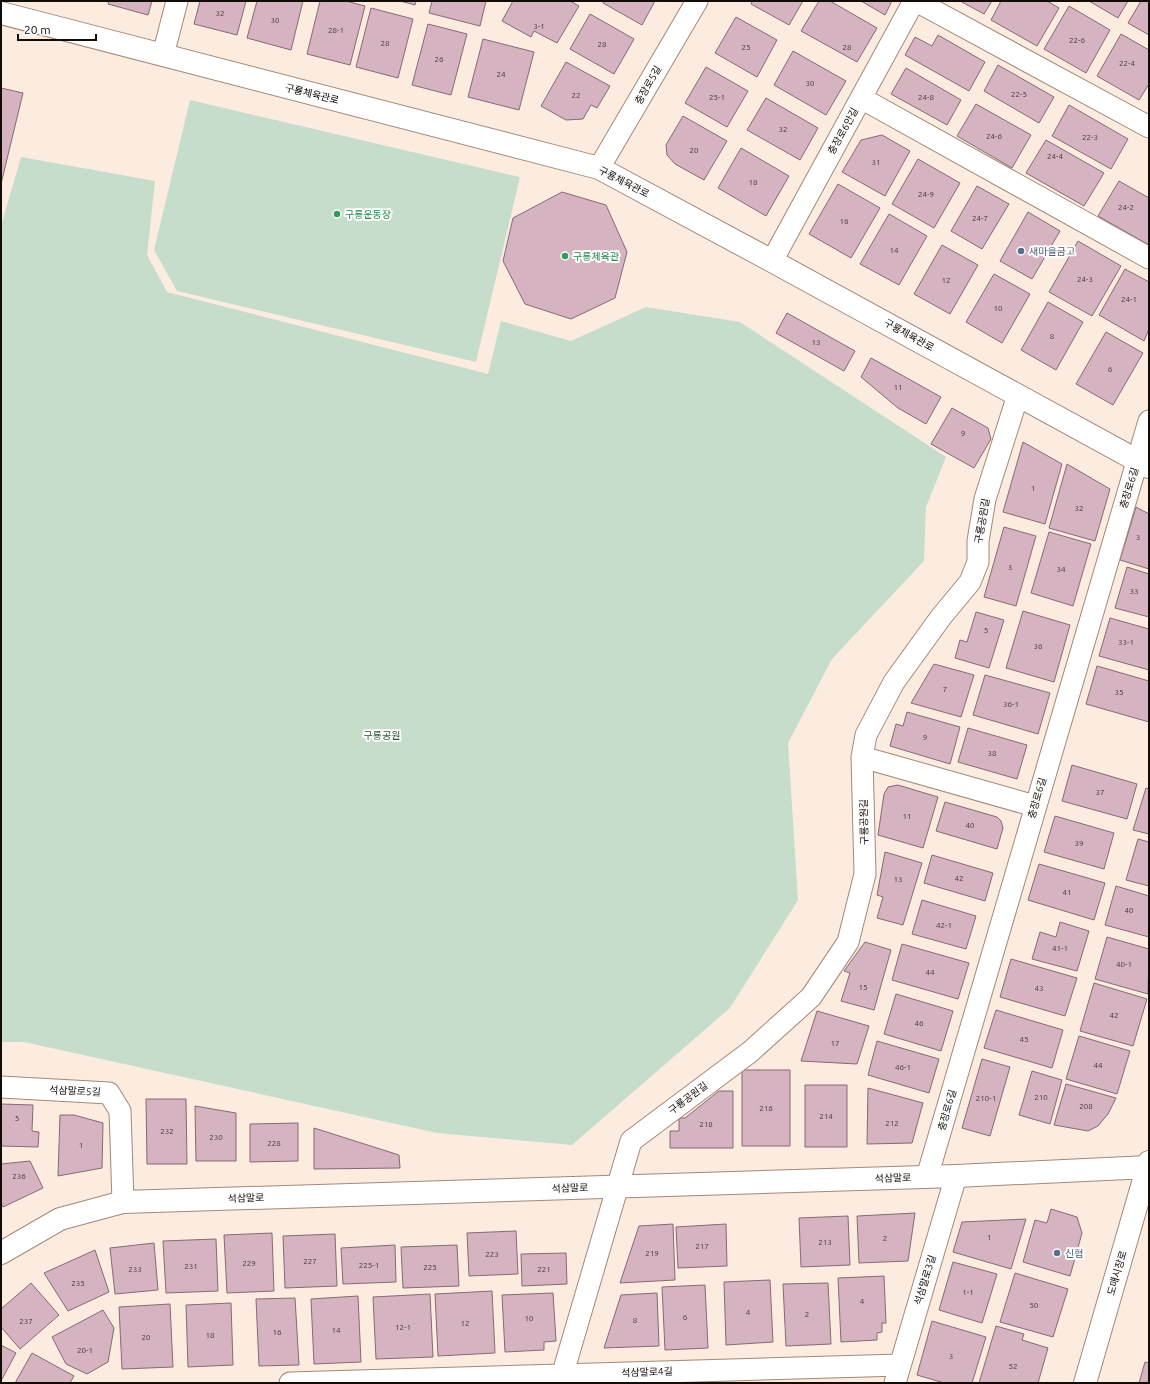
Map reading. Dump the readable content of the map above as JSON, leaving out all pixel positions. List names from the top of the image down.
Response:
{
  "streets": {
    "street": [
      "충장로5길",
      "구룡체육관로",
      "충장로6안길",
      "충장로6길",
      "구룡공원길",
      "석삼말로5길",
      "석삼말로",
      "도매시장로",
      "석삼말로3길",
      "석삼말로4길"
    ]
  },
  "crossings": [
    ["충장로5길", "구룡체육관로"],
    ["구룡체육관로", "충장로6안길"],
    ["구룡체육관로", "충장로6길"],
    ["구룡체육관로", "구룡공원길"],
    ["충장로6길", "석삼말로"],
    ["구룡공원길", "석삼말로"],
    ["구룡공원길", "석삼말로4길"],
    ["석삼말로5길", "석삼말로"],
    ["석삼말로", "도매시장로"],
    ["석삼말로", "석삼말로3길"],
    ["석삼말로3길", "석삼말로4길"]
  ],
  "parks": ["구룡공원"],
  "places": [
    "구룡운동장",
    "새마을금고",
    "구룡체육관",
    "신협"
  ],
  "house_numbers": [
    "32",
    "30",
    "3-1",
    "28-1",
    "22-6",
    "28",
    "28",
    "25",
    "28",
    "26",
    "22-4",
    "24",
    "30",
    "22-5",
    "22",
    "25-1",
    "24-8",
    "32",
    "24-6",
    "22-3",
    "20",
    "24-4",
    "31",
    "18",
    "24-9",
    "24-2",
    "24-7",
    "16",
    "14",
    "24-3",
    "12",
    "24-1",
    "10",
    "8",
    "13",
    "6",
    "11",
    "9",
    "1",
    "32",
    "3",
    "3",
    "34",
    "33",
    "5",
    "33-1",
    "36",
    "7",
    "35",
    "36-1",
    "9",
    "38",
    "37",
    "11",
    "40",
    "39",
    "42",
    "13",
    "41",
    "40",
    "42-1",
    "41-1",
    "40-1",
    "44",
    "15",
    "43",
    "42",
    "46",
    "45",
    "17",
    "44",
    "46-1",
    "210",
    "210-1",
    "208",
    "216",
    "214",
    "5",
    "212",
    "218",
    "232",
    "230",
    "228",
    "1",
    "236",
    "1",
    "2",
    "213",
    "217",
    "219",
    "223",
    "227",
    "229",
    "225-1",
    "231",
    "225",
    "233",
    "221",
    "235",
    "1-1",
    "4",
    "50",
    "4",
    "2",
    "6",
    "10",
    "8",
    "237",
    "12",
    "12-1",
    "14",
    "16",
    "18",
    "20",
    "20-1",
    "3",
    "52"
  ],
  "scale_bar": "20 m"
}
